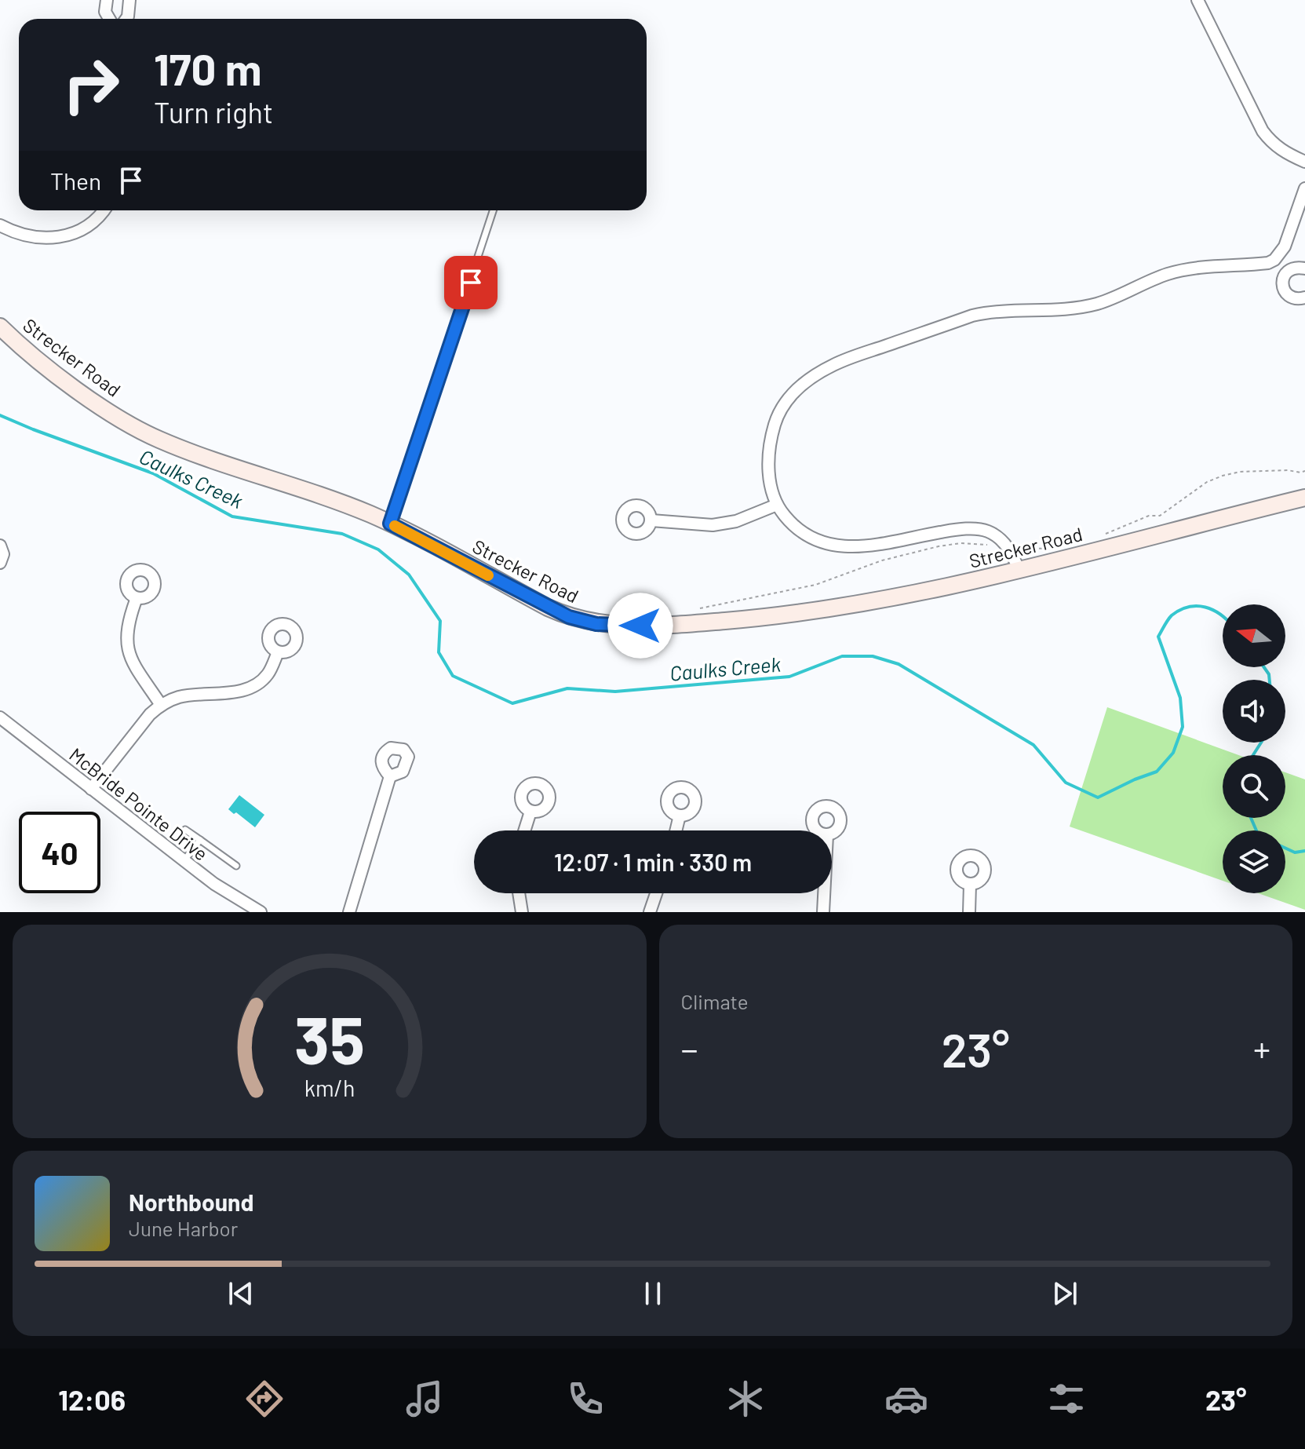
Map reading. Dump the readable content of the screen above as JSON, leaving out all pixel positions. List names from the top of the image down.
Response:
{
  "streets": {
    "street": ["Strecker Road", "McBride Pointe Drive"]
  },
  "water": ["Caulks Creek"],
  "north": "left",
  "page": {
    "turn": ["170 m", "Turn right"],
    "then": "Then",
    "limit": "40",
    "trip": "12:07 · 1 min · 330 m",
    "tile": "Climate",
    "heat": ["−", "23°", "+"],
    "song": ["Northbound", "June Harbor"],
    "tabs": ["12:06", "23°"],
    "gauge": ["35", "km/h"]
  }
}
